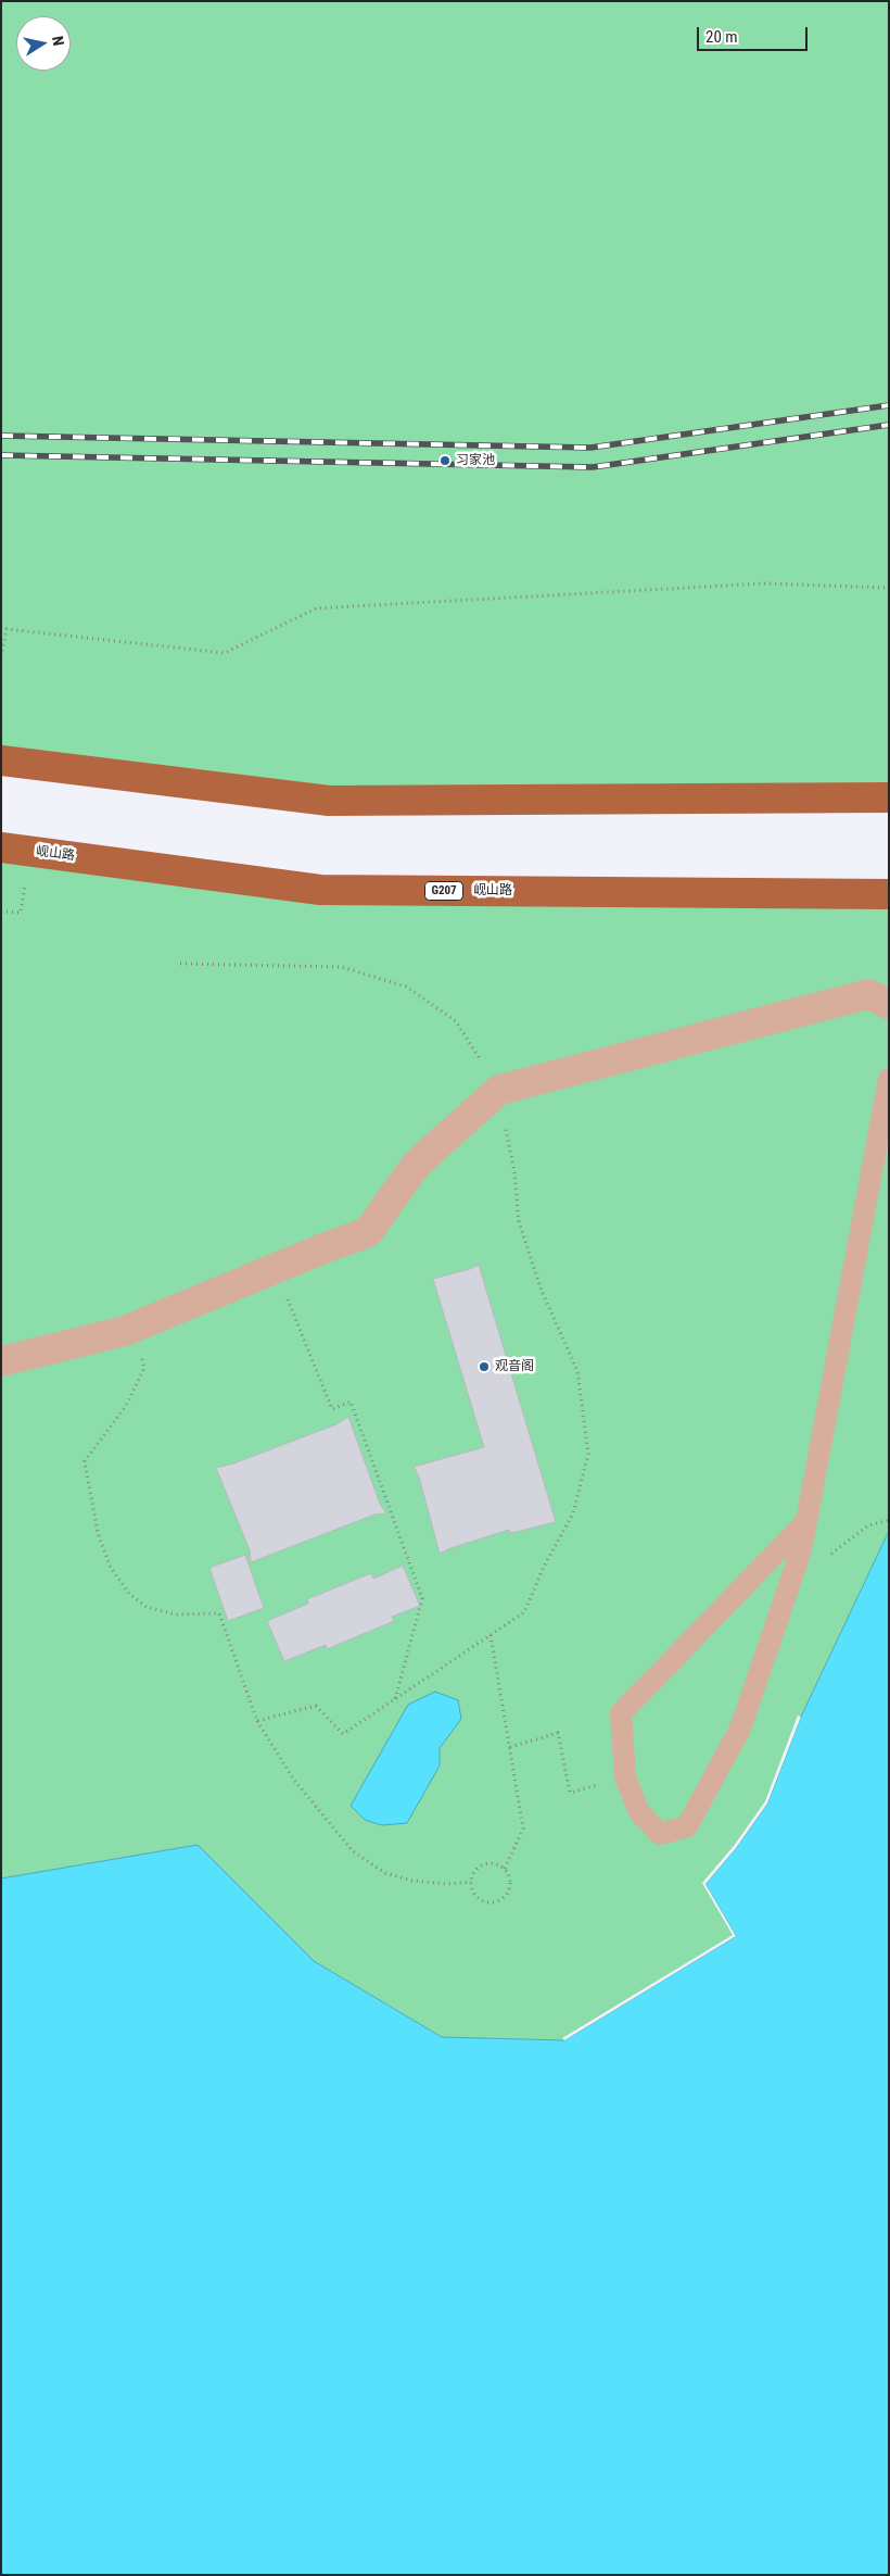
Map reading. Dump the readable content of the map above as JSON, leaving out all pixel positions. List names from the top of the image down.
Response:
{
  "streets": {
    "highway": ["岘山路", "G207"]
  },
  "places": ["习家池", "观音阁"],
  "scale_bar": "20 m",
  "north": "right"
}
